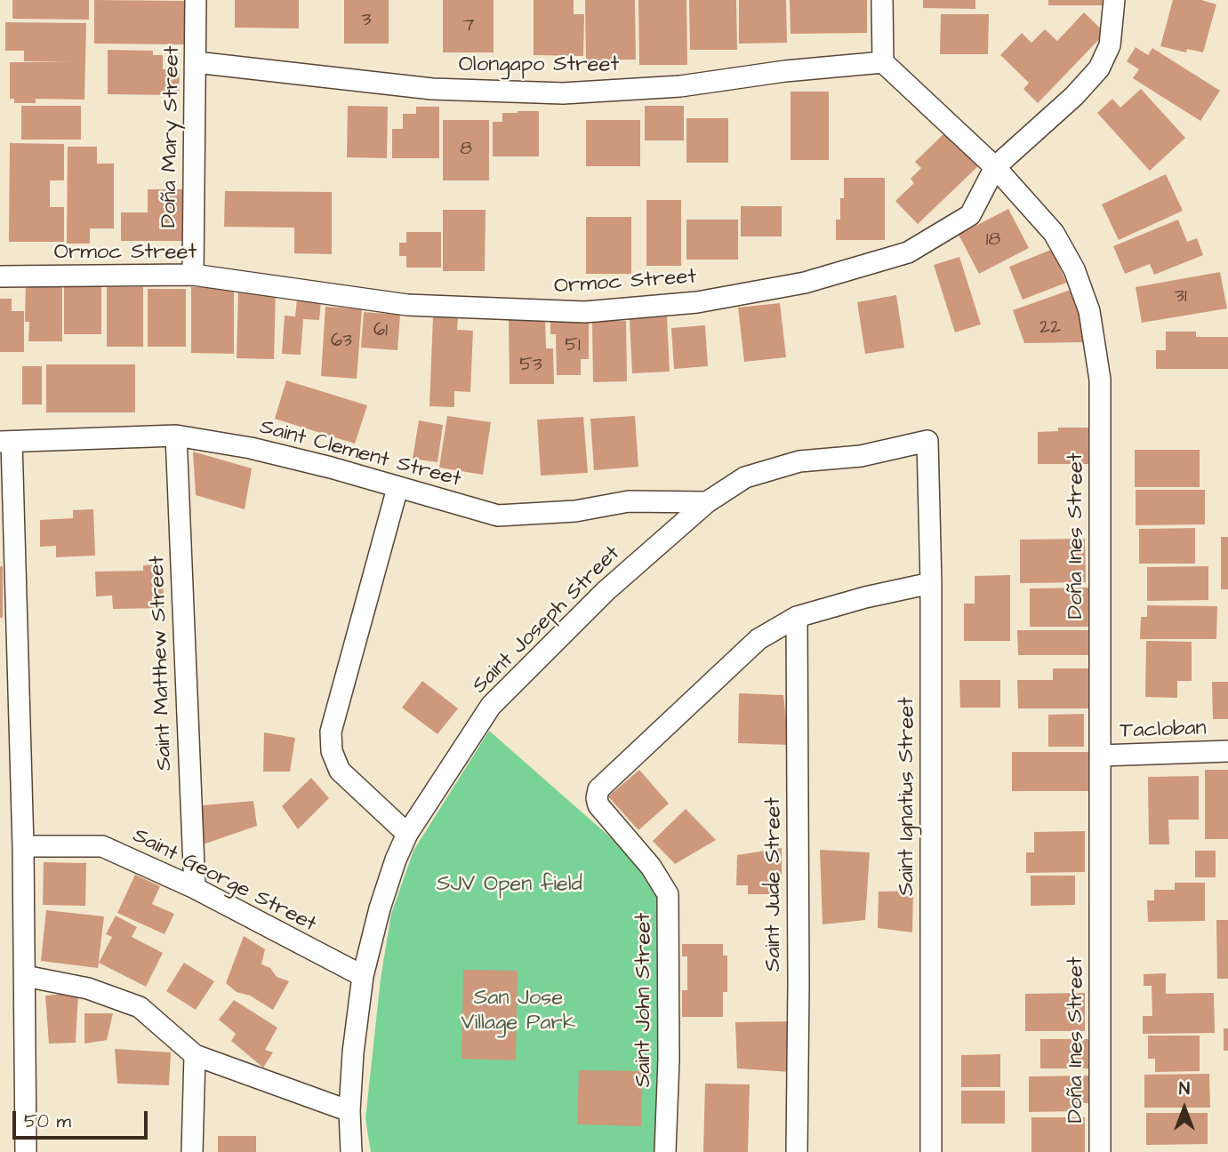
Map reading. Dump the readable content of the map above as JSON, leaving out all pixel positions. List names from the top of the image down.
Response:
{
  "streets": {
    "street": [
      "Olongapo Street",
      "Doña Mary Street",
      "Ormoc Street",
      "Saint Clement Street",
      "Doña Ines Street",
      "Saint Joseph Street",
      "Saint Matthew Street",
      "Tacloban",
      "Saint Ignatius Street",
      "Saint George Street",
      "Saint Jude Street",
      "Saint John Street"
    ]
  },
  "crossings": [
    ["Olongapo Street", "Doña Mary Street"],
    ["Olongapo Street", "Doña Ines Street"],
    ["Doña Mary Street", "Ormoc Street"],
    ["Ormoc Street", "Doña Ines Street"],
    ["Saint Clement Street", "Saint Joseph Street"],
    ["Saint Clement Street", "Saint Matthew Street"],
    ["Doña Ines Street", "Tacloban"],
    ["Saint Joseph Street", "Saint Ignatius Street"],
    ["Saint Joseph Street", "Saint George Street"],
    ["Saint Matthew Street", "Saint George Street"],
    ["Saint Jude Street", "Saint John Street"]
  ],
  "parks": ["SJV Open field", "San Jose Village Park"],
  "house_numbers": [
    "3",
    "7",
    "8",
    "18",
    "31",
    "22",
    "61",
    "63",
    "51",
    "53"
  ],
  "scale_bar": "50 m",
  "north": "top"
}
